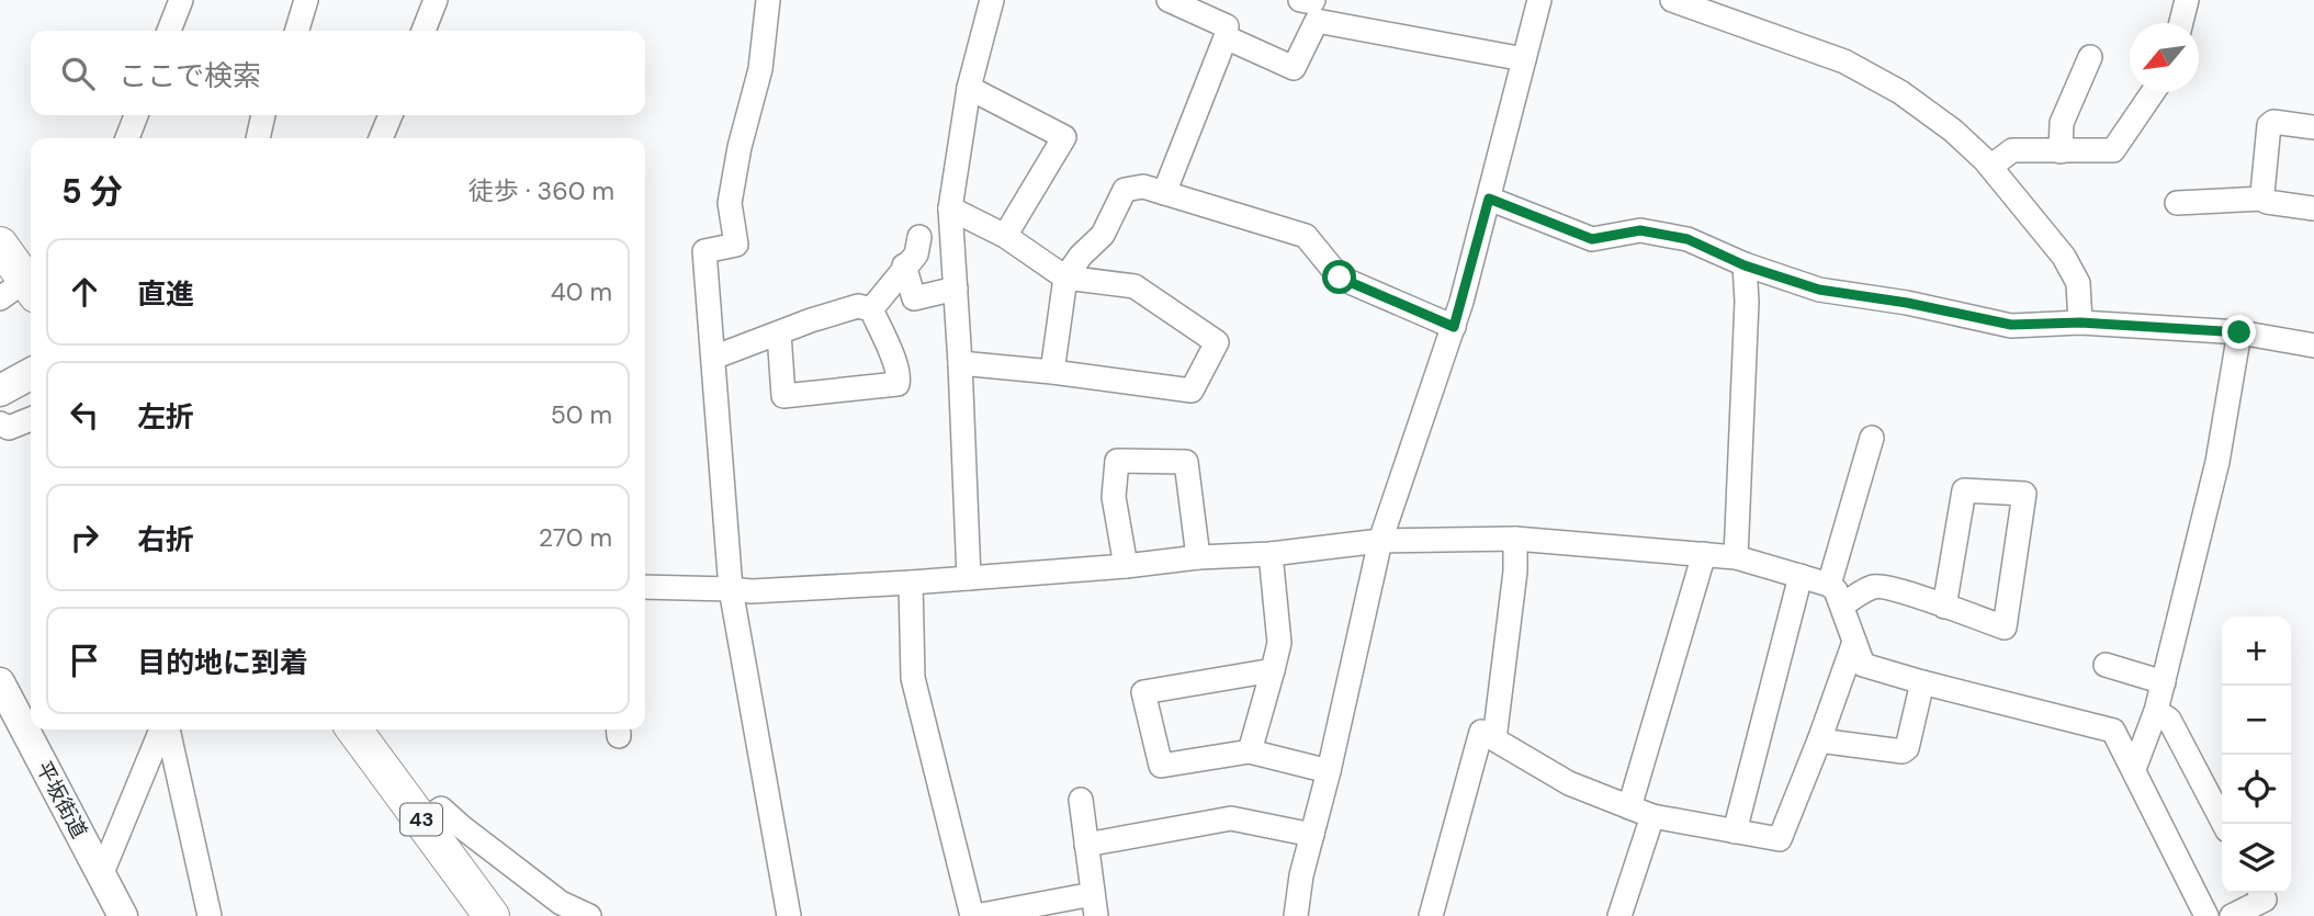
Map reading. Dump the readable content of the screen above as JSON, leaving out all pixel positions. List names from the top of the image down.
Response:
{
  "streets": {
    "main road": ["43"],
    "street": ["平坂街道"]
  },
  "north": "bottom left",
  "page": {
    "search": "ここで検索",
    "heading": ["5 分", "徒歩 · 360 m"],
    "list": [
      ["直進", "40 m"],
      ["左折", "50 m"],
      ["右折", "270 m"],
      "目的地に到着"
    ],
    "map_buttons": ["+", "−"]
  }
}
